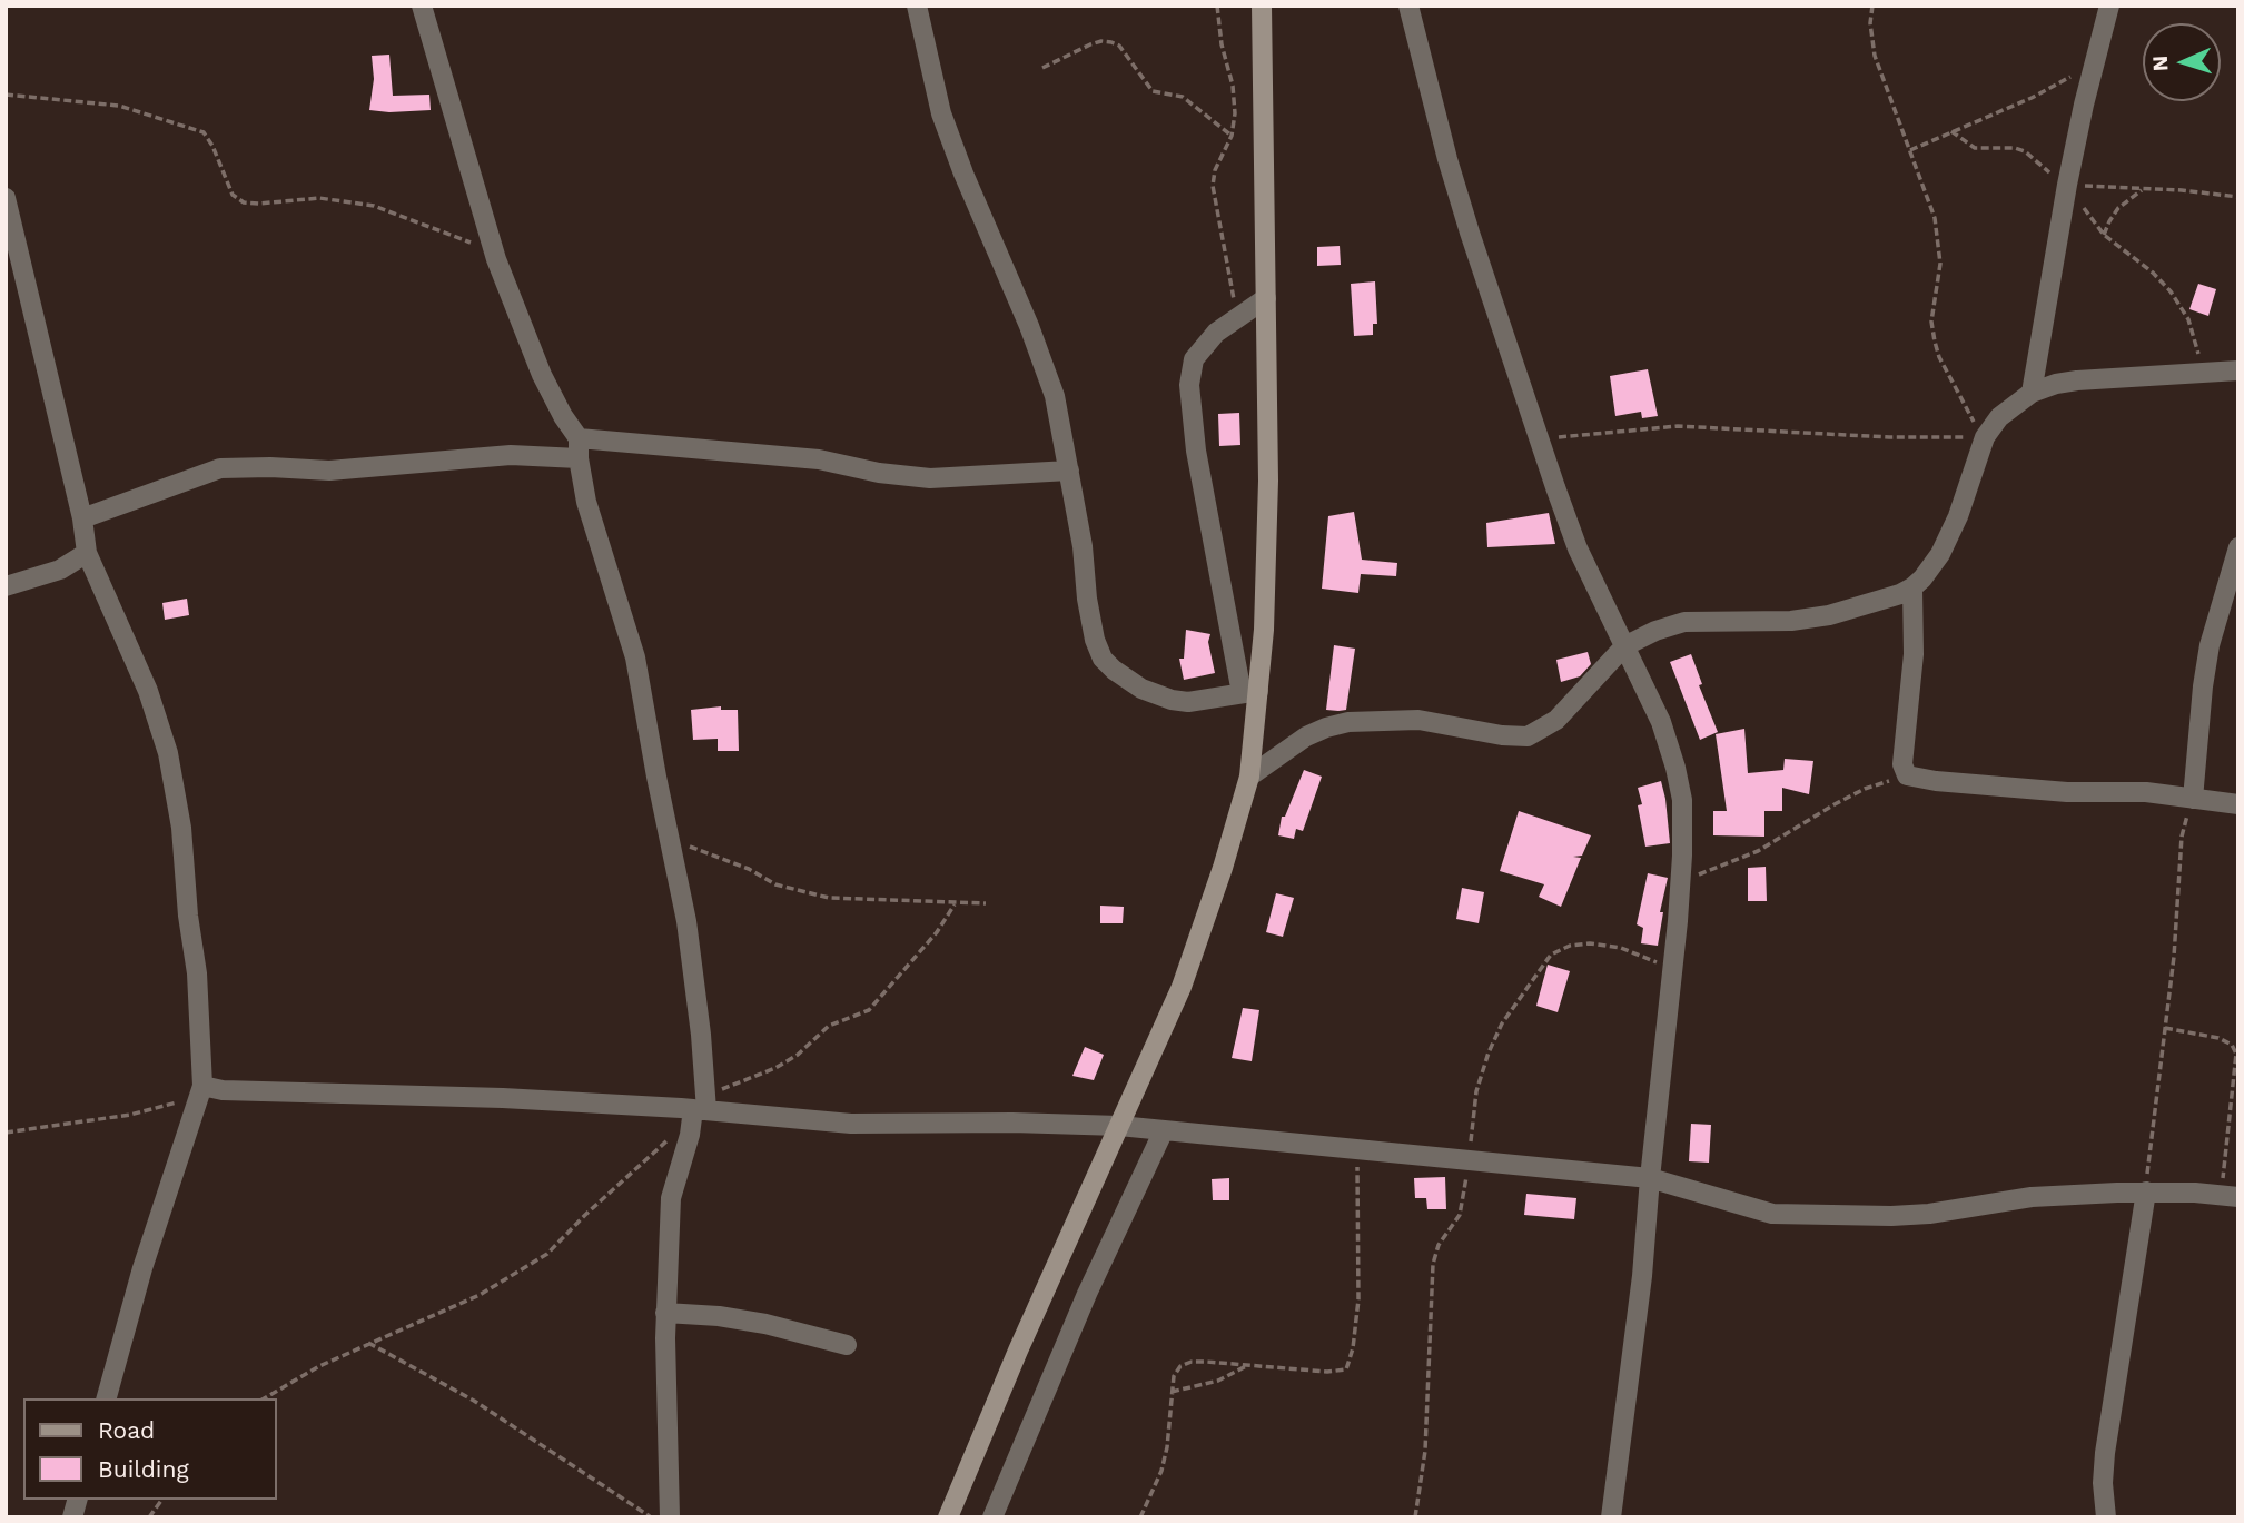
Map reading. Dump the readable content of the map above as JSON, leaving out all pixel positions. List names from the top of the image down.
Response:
{
  "legend": ["Road", "Building"],
  "north": "left"
}
